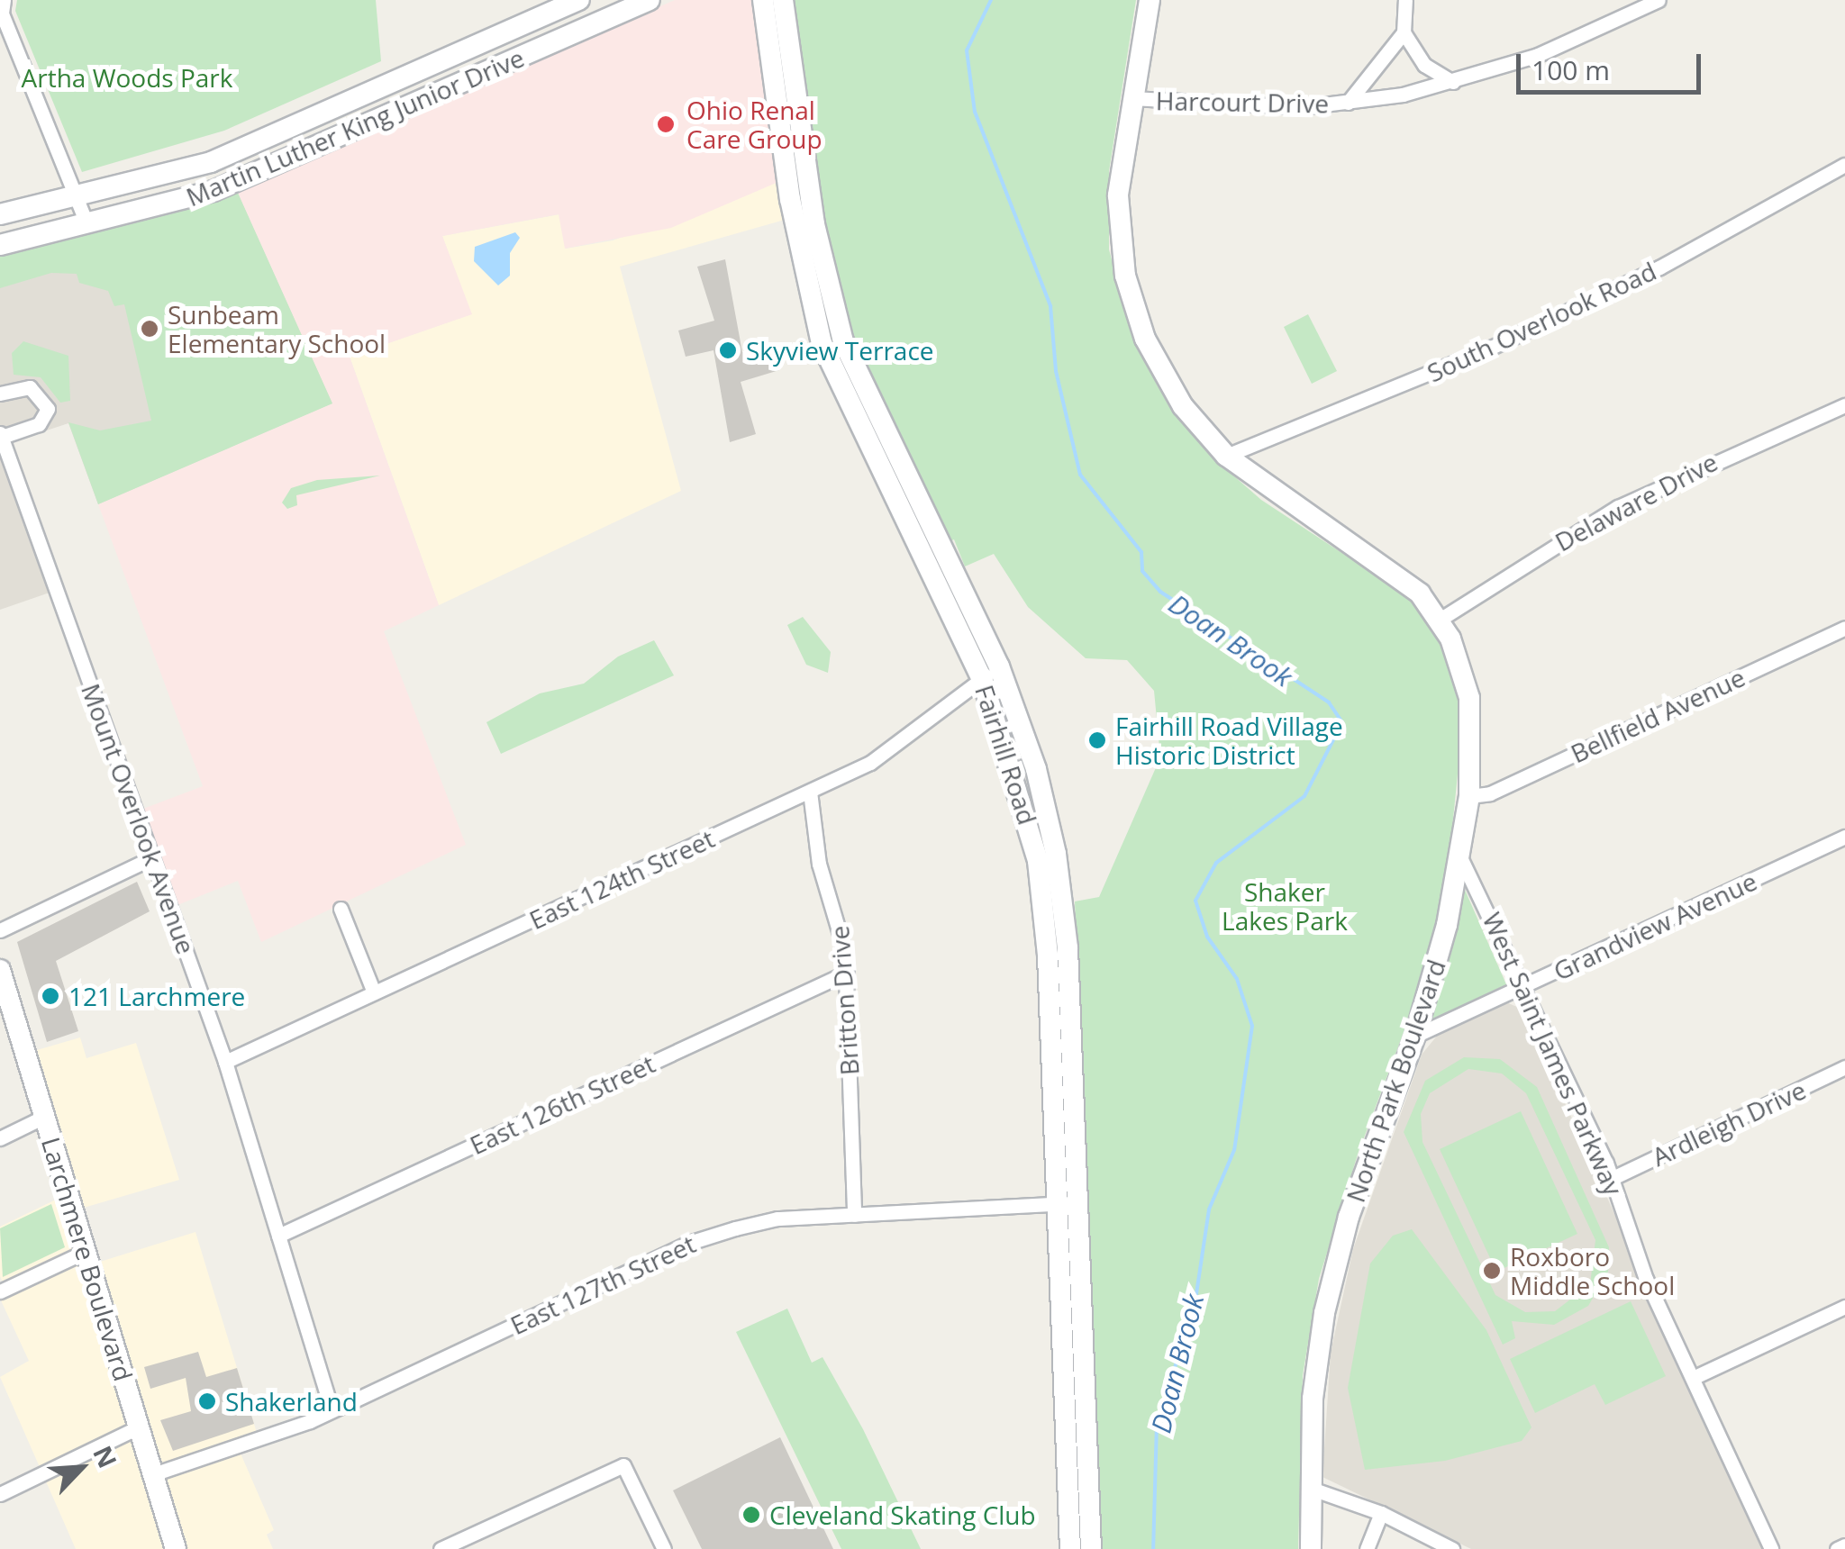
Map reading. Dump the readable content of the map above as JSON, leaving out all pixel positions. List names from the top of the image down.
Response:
{
  "streets": {
    "main road": [
      "Martin Luther King Junior Drive",
      "Fairhill Road",
      "North Park Boulevard",
      "Larchmere Boulevard"
    ],
    "street": [
      "Harcourt Drive",
      "South Overlook Road",
      "Delaware Drive",
      "Bellfield Avenue",
      "Mount Overlook Avenue",
      "East 124th Street",
      "Grandview Avenue",
      "Britton Drive",
      "West Saint James Parkway",
      "East 126th Street",
      "Ardleigh Drive",
      "East 127th Street"
    ]
  },
  "crossings": [
    ["Harcourt Drive", "North Park Boulevard"],
    ["South Overlook Road", "North Park Boulevard"],
    ["Delaware Drive", "North Park Boulevard"],
    ["Bellfield Avenue", "North Park Boulevard"],
    ["Fairhill Road", "East 124th Street"],
    ["Fairhill Road", "East 127th Street"],
    ["Mount Overlook Avenue", "East 124th Street"],
    ["Mount Overlook Avenue", "East 126th Street"],
    ["Mount Overlook Avenue", "East 127th Street"],
    ["East 124th Street", "Britton Drive"],
    ["Grandview Avenue", "West Saint James Parkway"],
    ["Grandview Avenue", "North Park Boulevard"],
    ["Britton Drive", "East 126th Street"],
    ["Britton Drive", "East 127th Street"],
    ["West Saint James Parkway", "North Park Boulevard"],
    ["West Saint James Parkway", "Ardleigh Drive"],
    ["Larchmere Boulevard", "East 127th Street"]
  ],
  "water": ["Doan Brook"],
  "parks": ["Artha Woods Park", "Shaker Lakes Park"],
  "places": [
    "Ohio Renal Care Group",
    "Sunbeam Elementary School",
    "Skyview Terrace",
    "Fairhill Road Village Historic District",
    "121 Larchmere",
    "Roxboro Middle School",
    "Shakerland",
    "Cleveland Skating Club"
  ],
  "scale_bar": "100 m",
  "north": "top right"
}
